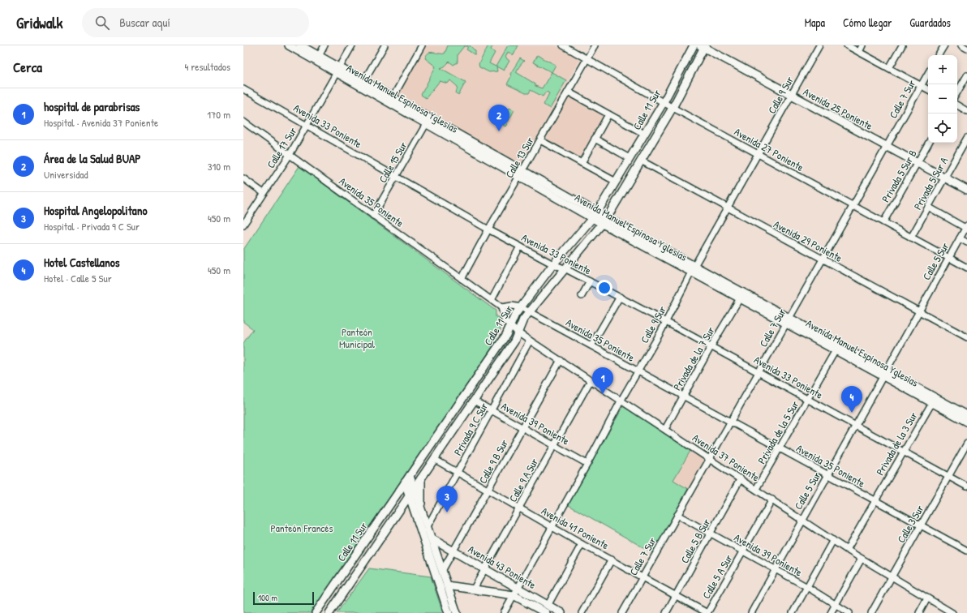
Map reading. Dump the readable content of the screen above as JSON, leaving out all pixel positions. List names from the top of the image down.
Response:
{
  "streets": {
    "main road": [
      "Avenida Manuel Espinosa Yglesias",
      "Avenida 25 Poniente",
      "Calle 11 Sur",
      "Avenida 43 Poniente"
    ],
    "street": [
      "Calle 9 Sur",
      "Calle 7 Sur",
      "Avenida 33 Poniente",
      "Calle 17 Sur",
      "Avenida 27 Poniente",
      "Calle 13 Sur",
      "Calle 15 Sur",
      "Privada 5 Sur B",
      "Privada 5 Sur A",
      "Avenida 35 Poniente",
      "Avenida 29 Poniente",
      "Calle 5 Sur",
      "Privada de la 7 Sur",
      "Avenida 39 Poniente",
      "Privada 9 C Sur",
      "Privada de la 5 Sur",
      "Privada de la 3 Sur",
      "Avenida 37 Poniente",
      "Calle 9 B Sur",
      "Calle 9 A Sur",
      "Calle 3 Sur",
      "Avenida 41 Poniente",
      "Calle 5 B Sur",
      "Calle 5 A Sur"
    ]
  },
  "crossings": [
    ["Calle 9 Sur", "Avenida Manuel Espinosa Yglesias"],
    ["Calle 9 Sur", "Avenida 25 Poniente"],
    ["Calle 9 Sur", "Avenida 33 Poniente"],
    ["Calle 9 Sur", "Avenida 27 Poniente"],
    ["Calle 9 Sur", "Avenida 35 Poniente"],
    ["Calle 9 Sur", "Avenida 29 Poniente"],
    ["Calle 9 Sur", "Avenida 39 Poniente"],
    ["Calle 9 Sur", "Avenida 37 Poniente"],
    ["Calle 9 Sur", "Avenida 41 Poniente"],
    ["Calle 9 Sur", "Avenida 43 Poniente"],
    ["Avenida Manuel Espinosa Yglesias", "Calle 7 Sur"],
    ["Avenida Manuel Espinosa Yglesias", "Calle 11 Sur"],
    ["Avenida Manuel Espinosa Yglesias", "Calle 17 Sur"],
    ["Avenida Manuel Espinosa Yglesias", "Calle 13 Sur"],
    ["Avenida Manuel Espinosa Yglesias", "Calle 15 Sur"],
    ["Avenida Manuel Espinosa Yglesias", "Calle 5 Sur"],
    ["Avenida Manuel Espinosa Yglesias", "Privada de la 7 Sur"],
    ["Avenida Manuel Espinosa Yglesias", "Privada de la 5 Sur"],
    ["Avenida Manuel Espinosa Yglesias", "Privada de la 3 Sur"],
    ["Calle 7 Sur", "Avenida 25 Poniente"],
    ["Calle 7 Sur", "Avenida 33 Poniente"],
    ["Calle 7 Sur", "Avenida 27 Poniente"],
    ["Calle 7 Sur", "Avenida 35 Poniente"],
    ["Calle 7 Sur", "Avenida 29 Poniente"],
    ["Calle 7 Sur", "Avenida 39 Poniente"],
    ["Calle 7 Sur", "Avenida 37 Poniente"],
    ["Calle 7 Sur", "Avenida 41 Poniente"],
    ["Avenida 25 Poniente", "Calle 11 Sur"],
    ["Avenida 25 Poniente", "Privada 5 Sur B"],
    ["Avenida 25 Poniente", "Privada 5 Sur A"],
    ["Calle 11 Sur", "Avenida 33 Poniente"],
    ["Calle 11 Sur", "Avenida 27 Poniente"],
    ["Calle 11 Sur", "Avenida 35 Poniente"],
    ["Calle 11 Sur", "Avenida 29 Poniente"],
    ["Calle 11 Sur", "Avenida 39 Poniente"],
    ["Calle 11 Sur", "Avenida 37 Poniente"],
    ["Calle 11 Sur", "Avenida 41 Poniente"],
    ["Avenida 33 Poniente", "Calle 17 Sur"],
    ["Avenida 33 Poniente", "Calle 13 Sur"],
    ["Avenida 33 Poniente", "Calle 15 Sur"],
    ["Avenida 33 Poniente", "Calle 5 Sur"],
    ["Avenida 33 Poniente", "Privada de la 7 Sur"],
    ["Avenida 33 Poniente", "Privada de la 5 Sur"],
    ["Avenida 33 Poniente", "Privada de la 3 Sur"],
    ["Avenida 33 Poniente", "Calle 3 Sur"],
    ["Calle 17 Sur", "Avenida 35 Poniente"],
    ["Avenida 27 Poniente", "Calle 13 Sur"],
    ["Avenida 27 Poniente", "Privada 5 Sur B"],
    ["Avenida 27 Poniente", "Privada 5 Sur A"],
    ["Avenida 27 Poniente", "Calle 5 Sur"],
    ["Calle 13 Sur", "Avenida 35 Poniente"],
    ["Calle 15 Sur", "Avenida 35 Poniente"],
    ["Avenida 35 Poniente", "Calle 5 Sur"],
    ["Avenida 35 Poniente", "Privada de la 7 Sur"],
    ["Avenida 35 Poniente", "Privada de la 5 Sur"],
    ["Avenida 35 Poniente", "Privada de la 3 Sur"],
    ["Avenida 35 Poniente", "Avenida 37 Poniente"],
    ["Avenida 35 Poniente", "Calle 3 Sur"],
    ["Avenida 29 Poniente", "Calle 5 Sur"],
    ["Calle 5 Sur", "Avenida 39 Poniente"],
    ["Calle 5 Sur", "Avenida 37 Poniente"],
    ["Privada de la 7 Sur", "Avenida 37 Poniente"],
    ["Avenida 39 Poniente", "Privada 9 C Sur"],
    ["Avenida 39 Poniente", "Calle 9 B Sur"],
    ["Avenida 39 Poniente", "Calle 9 A Sur"],
    ["Avenida 39 Poniente", "Calle 5 B Sur"],
    ["Avenida 39 Poniente", "Calle 5 A Sur"],
    ["Privada 9 C Sur", "Avenida 37 Poniente"],
    ["Privada 9 C Sur", "Avenida 41 Poniente"],
    ["Privada de la 5 Sur", "Avenida 37 Poniente"],
    ["Privada de la 3 Sur", "Avenida 37 Poniente"],
    ["Avenida 37 Poniente", "Calle 9 B Sur"],
    ["Avenida 37 Poniente", "Calle 9 A Sur"],
    ["Avenida 37 Poniente", "Calle 3 Sur"],
    ["Avenida 37 Poniente", "Calle 5 B Sur"],
    ["Avenida 37 Poniente", "Calle 5 A Sur"],
    ["Calle 9 B Sur", "Avenida 41 Poniente"],
    ["Calle 9 B Sur", "Avenida 43 Poniente"],
    ["Calle 9 A Sur", "Avenida 41 Poniente"],
    ["Calle 9 A Sur", "Avenida 43 Poniente"],
    ["Avenida 41 Poniente", "Calle 5 B Sur"],
    ["Avenida 41 Poniente", "Calle 5 A Sur"]
  ],
  "parks": ["Panteón Municipal", "Panteón Francés"],
  "scale_bar": "100 m",
  "page": {
    "header": "Gridwalk",
    "search": "Buscar aquí",
    "nav": ["Mapa", "Cómo llegar", "Guardados"],
    "heading": ["Cerca", "4 resultados"],
    "map_buttons": ["+", "−"],
    "list": [
      {
        "mark": "1",
        "name": "hospital de parabrisas",
        "note": "Hospital · Avenida 37 Poniente",
        "value": "170 m"
      },
      {
        "mark": "2",
        "name": "Área de la Salud BUAP",
        "note": "Universidad",
        "value": "310 m"
      },
      {
        "mark": "3",
        "name": "Hospital Angelopolitano",
        "note": "Hospital · Privada 9 C Sur",
        "value": "450 m"
      },
      {
        "mark": "4",
        "name": "Hotel Castellanos",
        "note": "Hotel · Calle 5 Sur",
        "value": "450 m"
      }
    ],
    "pins": [
      "2",
      "1",
      "4",
      "3"
    ],
    "scale": "100 m"
  }
}
